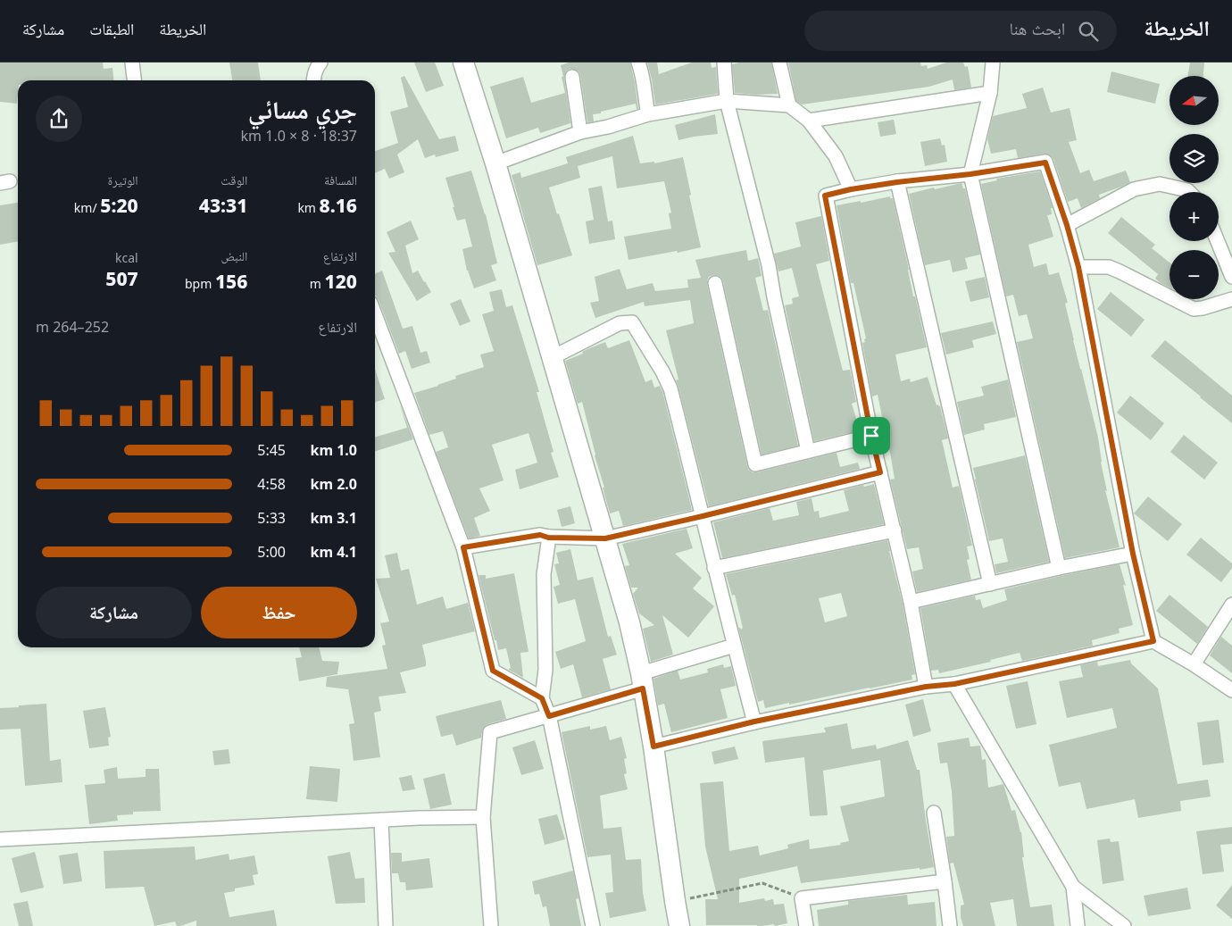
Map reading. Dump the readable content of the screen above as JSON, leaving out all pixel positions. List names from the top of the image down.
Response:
{
  "north": "left",
  "page": {
    "header": "الخريطة",
    "search": "ابحث هنا",
    "nav": ["الخريطة", "الطبقات", "مشاركة"],
    "map_buttons": ["+", "−"],
    "heading": ["جري مسائي", "18:37 · 8 × 1.0 km"],
    "stats": [
      ["المسافة", "8.16 km"],
      ["الوقت", "43:31"],
      ["الوتيرة", "5:20 /km"],
      ["الارتفاع", "120 m"],
      ["النبض", "156 bpm"],
      ["kcal", "507"]
    ],
    "chart": ["الارتفاع", "252–264 m"],
    "list": [
      {
        "name": "1.0 km",
        "note": "5:45"
      },
      {
        "name": "2.0 km",
        "note": "4:58"
      },
      {
        "name": "3.1 km",
        "note": "5:33"
      },
      {
        "name": "4.1 km",
        "note": "5:00"
      }
    ],
    "buttons": ["حفظ", "مشاركة"]
  }
}
